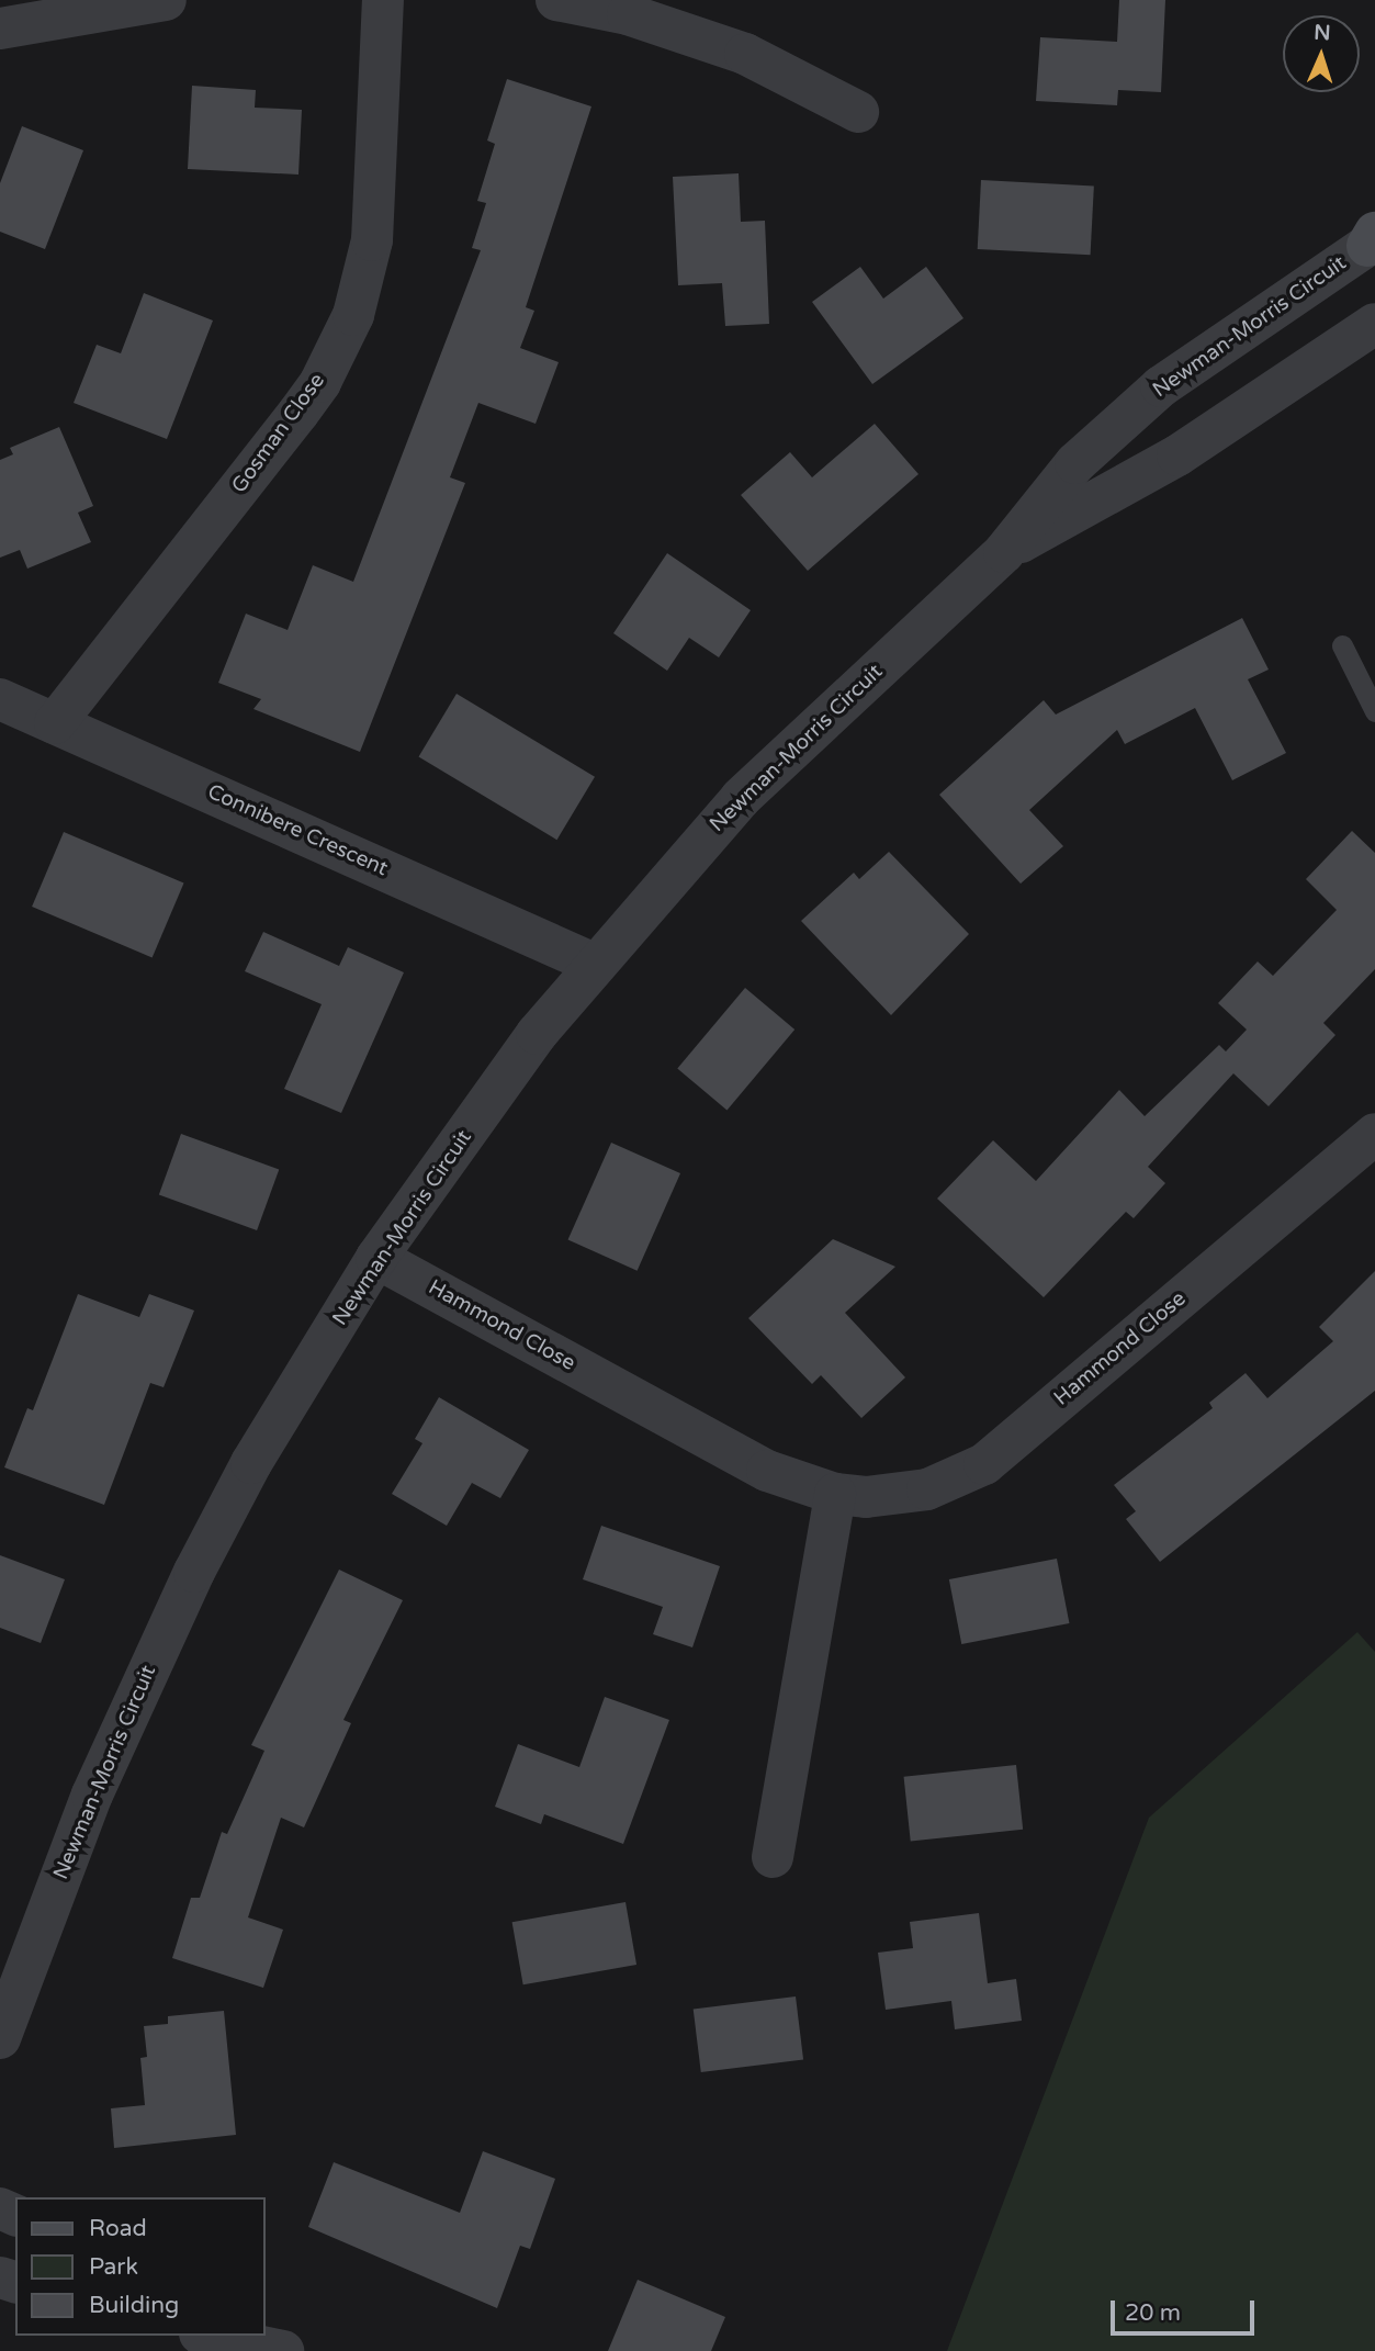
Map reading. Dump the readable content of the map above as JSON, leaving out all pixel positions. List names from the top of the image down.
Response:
{
  "streets": {
    "street": [
      "Newman-Morris Circuit",
      "Gosman Close",
      "Connibere Crescent",
      "Hammond Close"
    ]
  },
  "crossings": [
    ["Newman-Morris Circuit", "Connibere Crescent"],
    ["Newman-Morris Circuit", "Hammond Close"],
    ["Gosman Close", "Connibere Crescent"]
  ],
  "legend": ["Road", "Park", "Building"],
  "scale_bar": "20 m",
  "north": "top"
}
